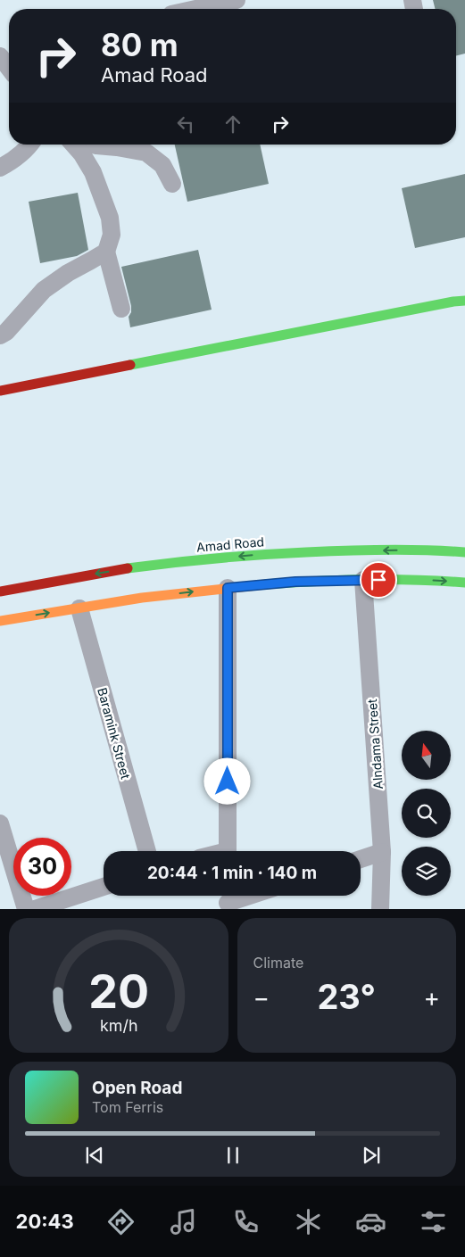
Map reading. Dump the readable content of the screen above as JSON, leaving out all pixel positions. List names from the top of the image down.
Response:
{
  "streets": {
    "main road": ["Amad Road"],
    "street": ["Baramink Street", "Alndama Street"]
  },
  "north": "top",
  "page": {
    "turn": ["80 m", "Amad Road"],
    "limit": "30",
    "trip": "20:44 · 1 min · 140 m",
    "tile": "Climate",
    "heat": ["−", "23°", "+"],
    "song": ["Open Road", "Tom Ferris"],
    "tabs": "20:43",
    "gauge": ["20", "km/h"]
  }
}
